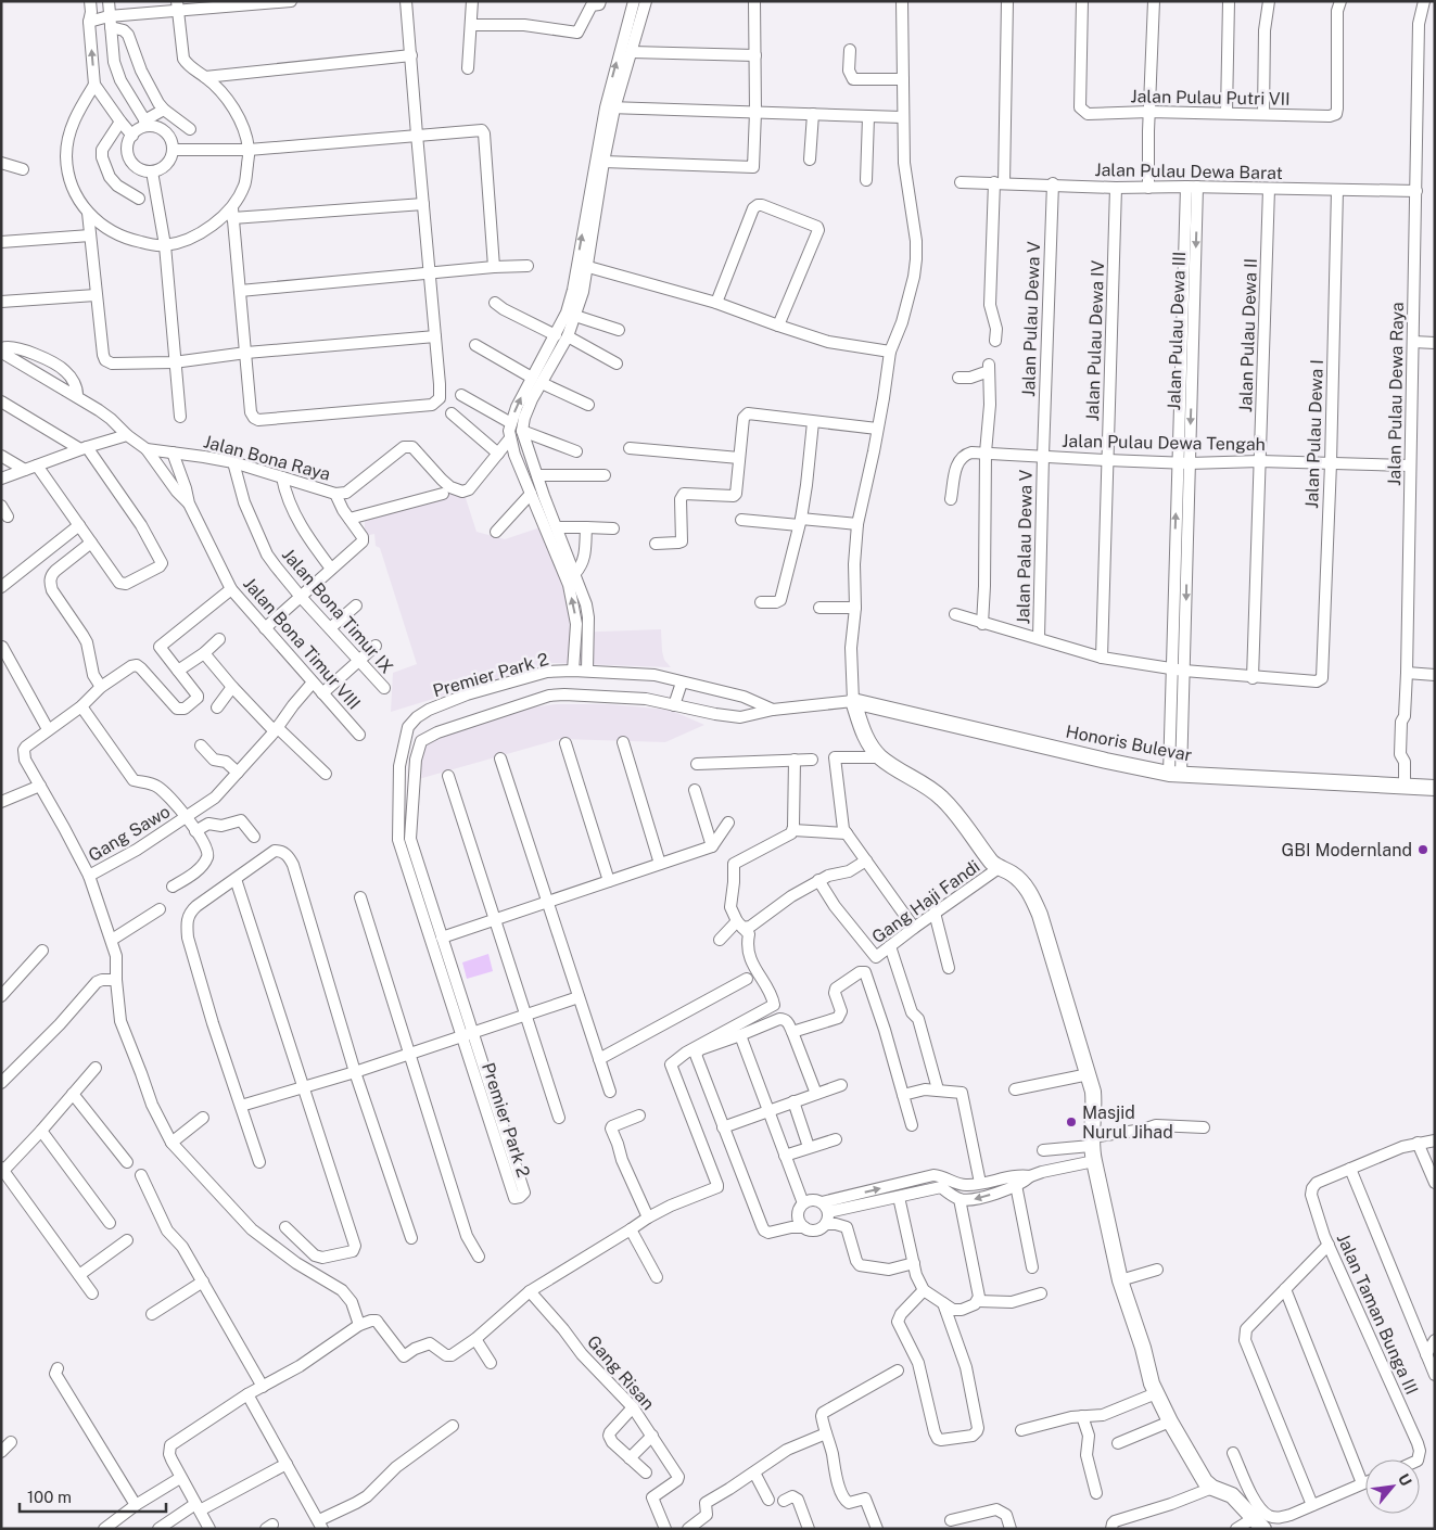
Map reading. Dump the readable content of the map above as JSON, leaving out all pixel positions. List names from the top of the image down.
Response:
{
  "streets": {
    "street": [
      "Jalan Pulau Putri VII",
      "Jalan Pulau Dewa Barat",
      "Jalan Pulau Dewa V",
      "Jalan Pulau Dewa III",
      "Jalan Pulau Dewa II",
      "Jalan Pulau Dewa IV",
      "Jalan Pulau Dewa Raya",
      "Jalan Pulau Dewa I",
      "Jalan Pulau Dewa Tengah",
      "Jalan Bona Raya",
      "Jalan Palau Dewa V",
      "Jalan Bona Timur IX",
      "Jalan Bona Timur VIII",
      "Premier Park 2",
      "Honoris Bulevar",
      "Gang Sawo",
      "Gang Haji Fandi",
      "Jalan Taman Bunga III",
      "Gang Risan"
    ]
  },
  "crossings": [
    ["Jalan Pulau Dewa Barat", "Jalan Pulau Dewa V"],
    ["Jalan Pulau Dewa Barat", "Jalan Pulau Dewa III"],
    ["Jalan Pulau Dewa Barat", "Jalan Pulau Dewa II"],
    ["Jalan Pulau Dewa Barat", "Jalan Pulau Dewa IV"],
    ["Jalan Pulau Dewa Barat", "Jalan Pulau Dewa Raya"],
    ["Jalan Pulau Dewa Barat", "Jalan Pulau Dewa I"],
    ["Jalan Pulau Dewa V", "Jalan Pulau Dewa Tengah"],
    ["Jalan Pulau Dewa V", "Jalan Palau Dewa V"],
    ["Jalan Pulau Dewa III", "Jalan Pulau Dewa Tengah"],
    ["Jalan Pulau Dewa III", "Honoris Bulevar"],
    ["Jalan Pulau Dewa II", "Jalan Pulau Dewa I"],
    ["Jalan Pulau Dewa II", "Jalan Pulau Dewa Tengah"],
    ["Jalan Pulau Dewa IV", "Jalan Pulau Dewa Tengah"],
    ["Jalan Pulau Dewa Raya", "Jalan Pulau Dewa Tengah"],
    ["Jalan Pulau Dewa Raya", "Honoris Bulevar"],
    ["Jalan Pulau Dewa I", "Jalan Pulau Dewa Tengah"],
    ["Jalan Pulau Dewa Tengah", "Jalan Palau Dewa V"],
    ["Jalan Bona Raya", "Jalan Bona Timur IX"],
    ["Jalan Bona Raya", "Jalan Bona Timur VIII"],
    ["Jalan Bona Timur VIII", "Gang Sawo"],
    ["Premier Park 2", "Honoris Bulevar"]
  ],
  "places": ["GBI Modernland", "Masjid Nurul Jihad"],
  "scale_bar": "100 m",
  "north": "top right"
}
